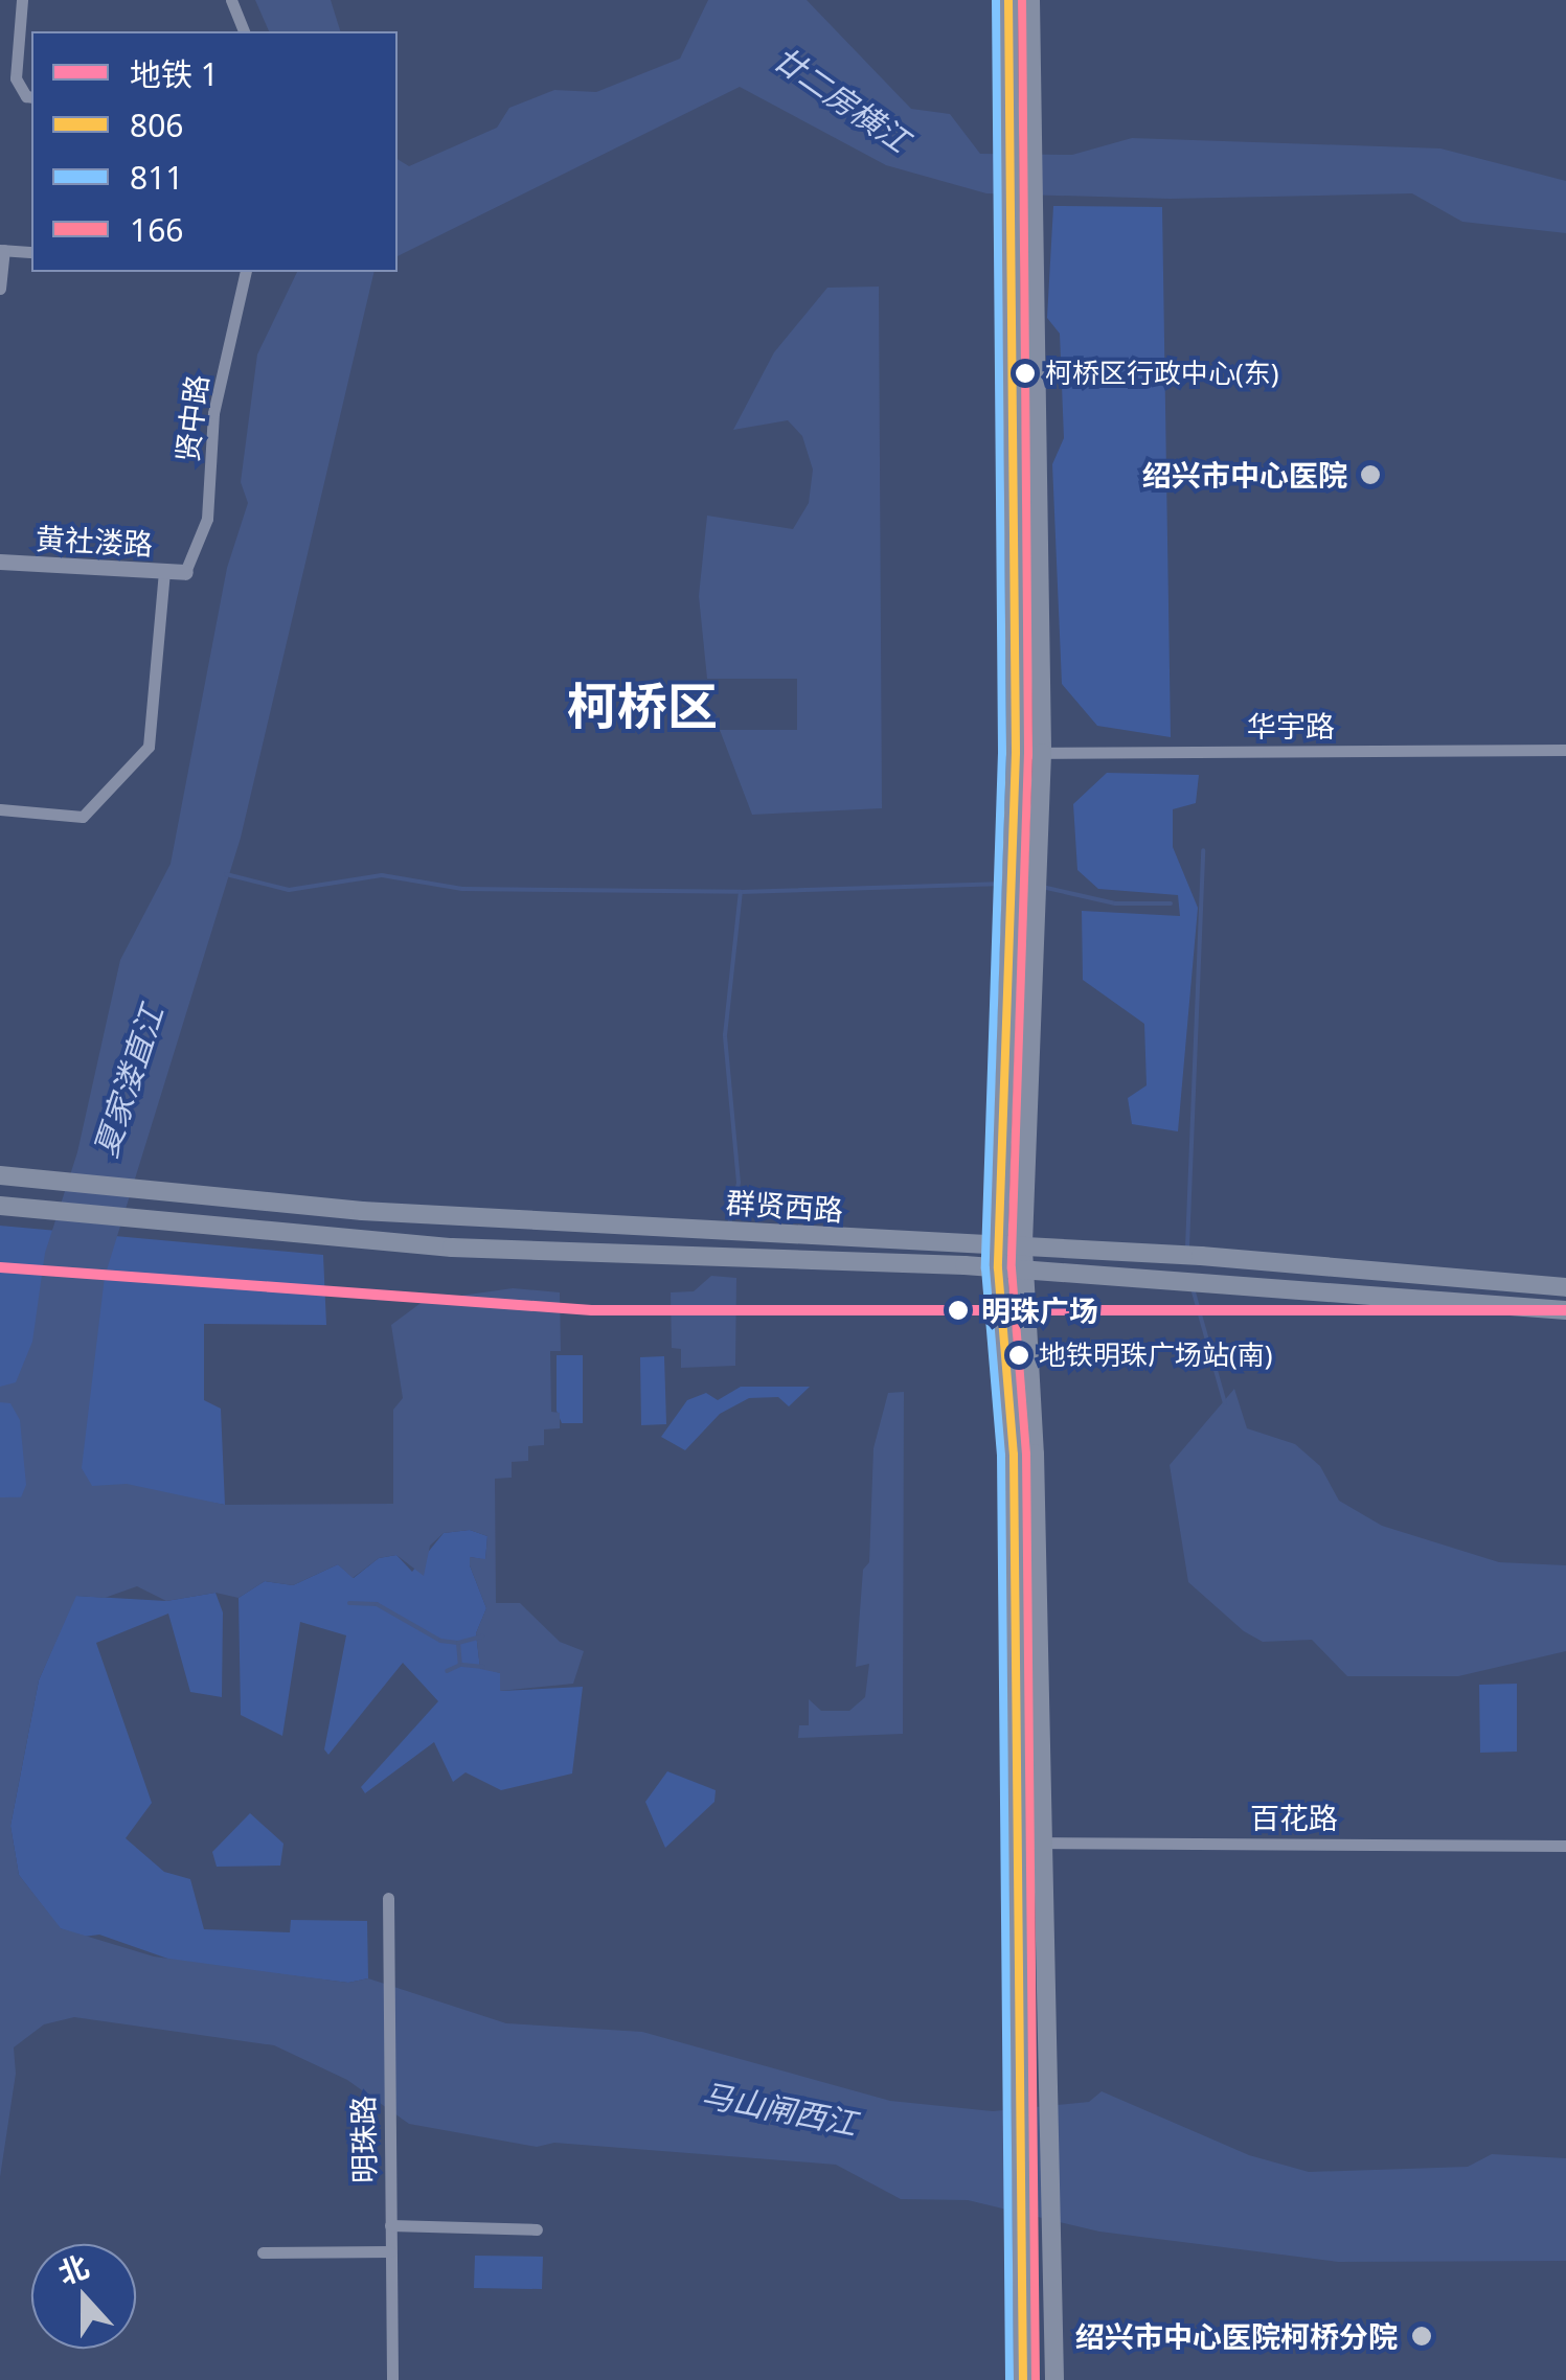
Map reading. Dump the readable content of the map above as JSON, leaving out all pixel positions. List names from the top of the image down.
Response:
{
  "streets": {
    "main road": ["群贤西路"],
    "street": [
      "贤中路",
      "黄社溇路",
      "华宇路",
      "百花路",
      "明珠路"
    ]
  },
  "crossings": [
    ["贤中路", "黄社溇路"]
  ],
  "districts": ["柯桥区"],
  "water": ["廿二房横江", "夏家溇直江", "马山闸西江"],
  "places": [
    "柯桥区行政中心(东)",
    "绍兴市中心医院",
    "明珠广场",
    "地铁明珠广场站(南)",
    "绍兴市中心医院柯桥分院"
  ],
  "lines": [
    "transit line 806",
    "transit line 811",
    "transit line 166",
    "metro line 1"
  ],
  "legend": [
    "地铁 1",
    "806",
    "811",
    "166"
  ],
  "north": "top"
}
